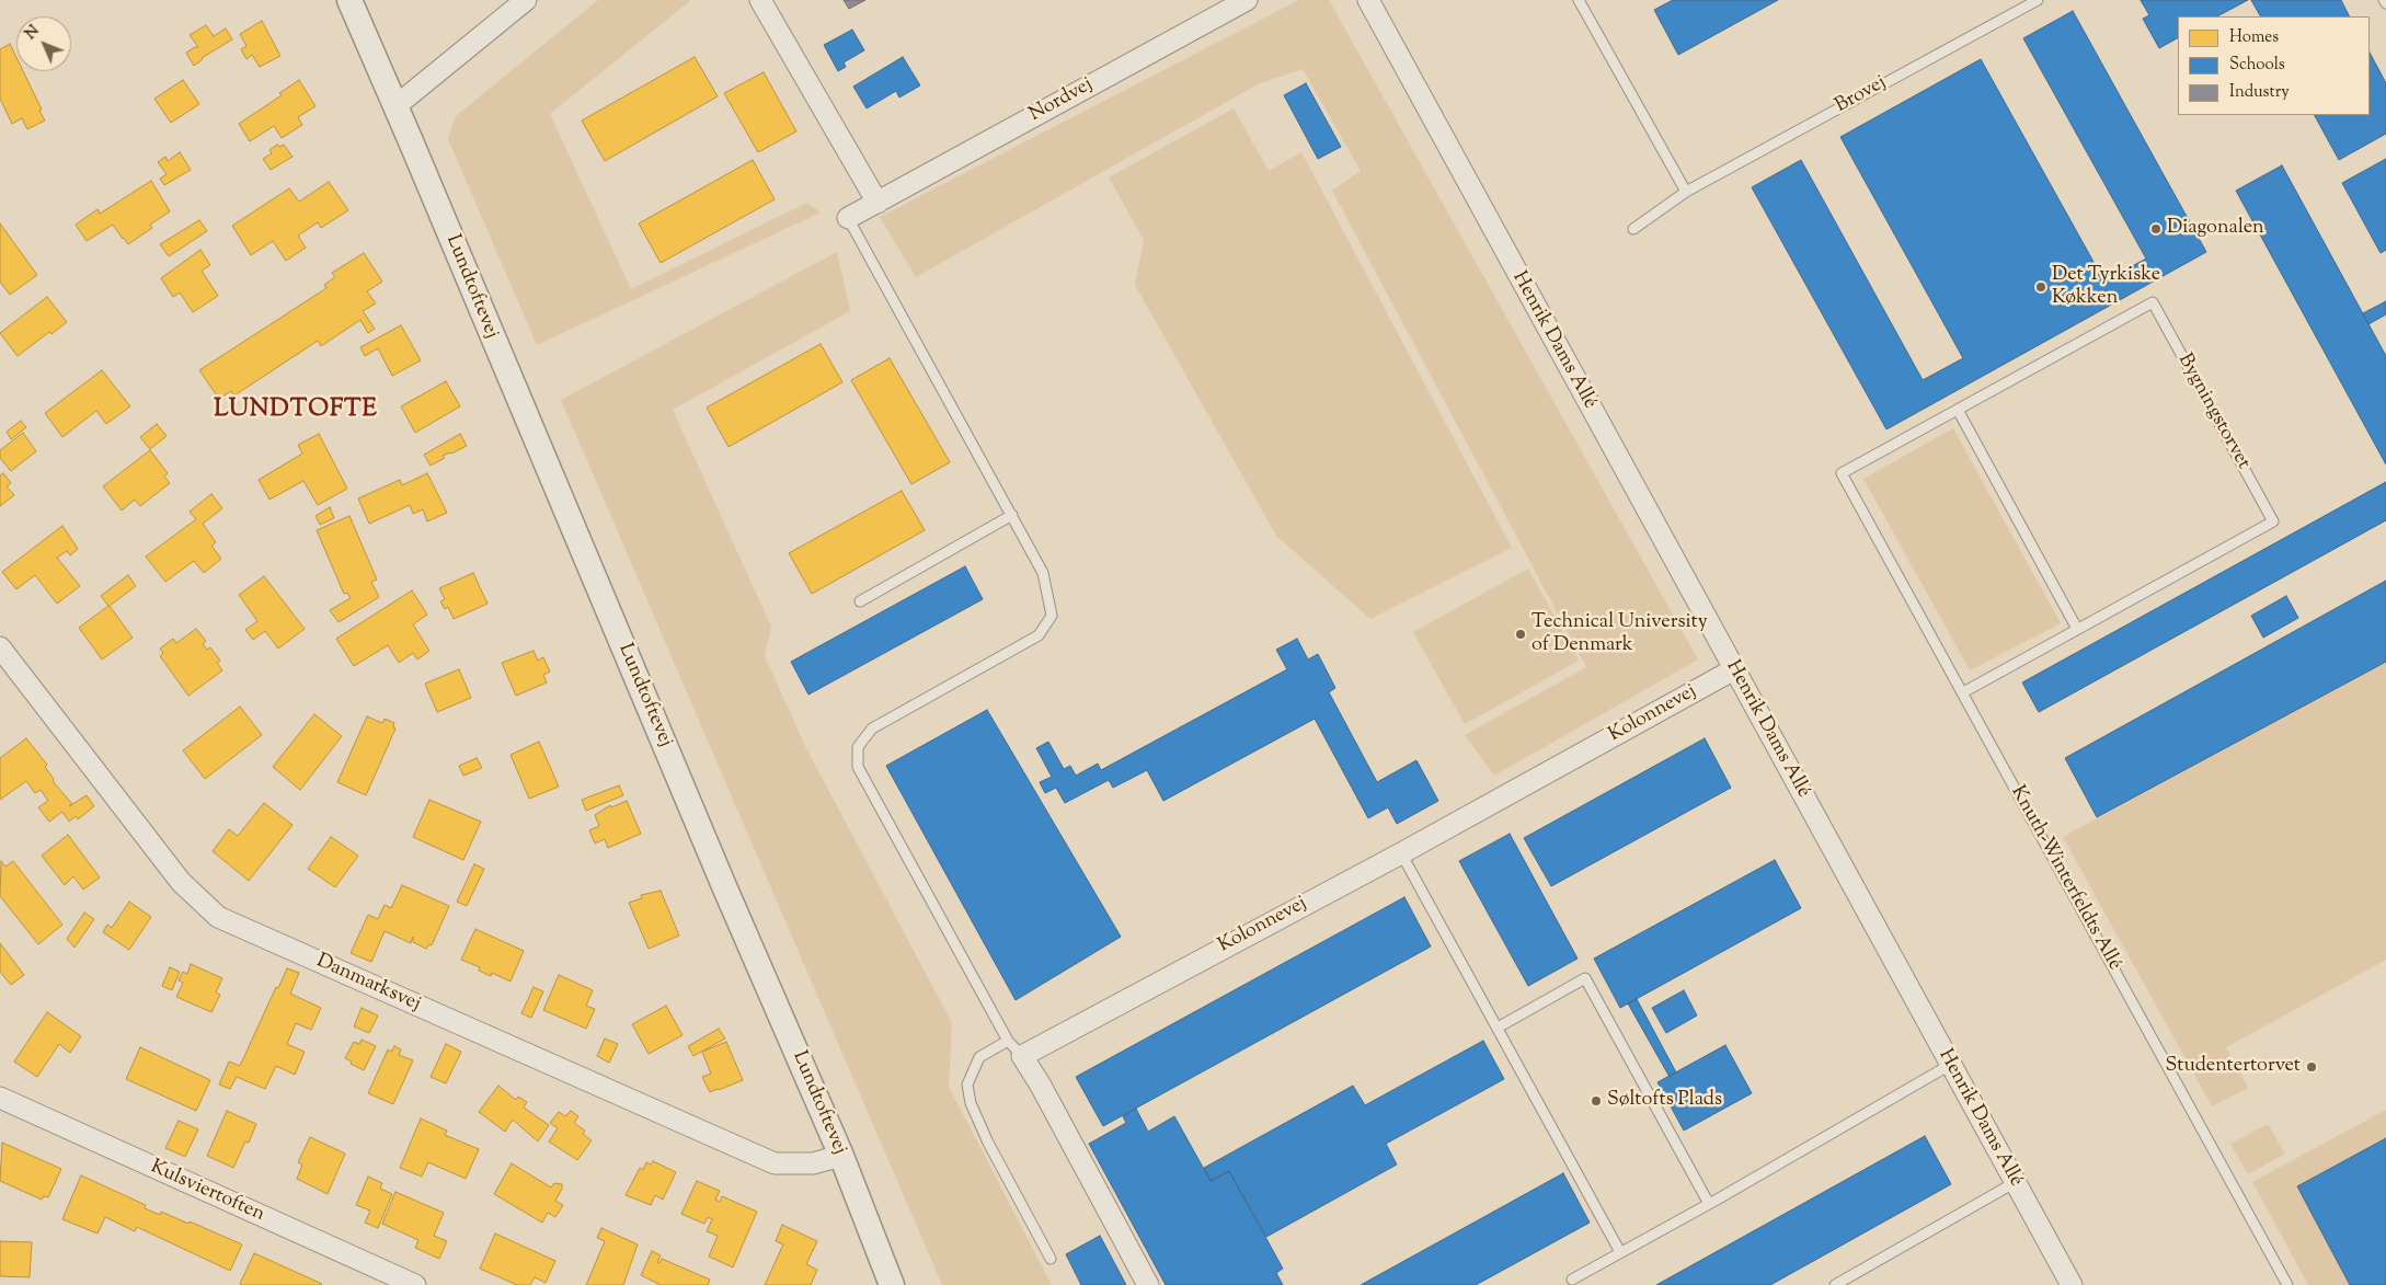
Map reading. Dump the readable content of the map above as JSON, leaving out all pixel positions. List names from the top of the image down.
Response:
{
  "streets": {
    "street": [
      "Nordvej",
      "Lundtoftevej",
      "Henrik Dams Allé",
      "Kolonnevej",
      "Danmarksvej",
      "Kulsviertoften"
    ],
    "lane": ["Brovej", "Bygningstorvet", "Knuth-Winterfeldts Allé"]
  },
  "crossings": [
    ["Lundtoftevej", "Danmarksvej"],
    ["Henrik Dams Allé", "Kolonnevej"],
    ["Bygningstorvet", "Knuth-Winterfeldts Allé"]
  ],
  "districts": ["LUNDTOFTE"],
  "places": [
    "Diagonalen",
    "Det Tyrkiske Køkken",
    "Technical University of Denmark",
    "Studentertorvet",
    "Søltofts Plads"
  ],
  "legend": ["Homes", "Schools", "Industry"],
  "north": "top left"
}
